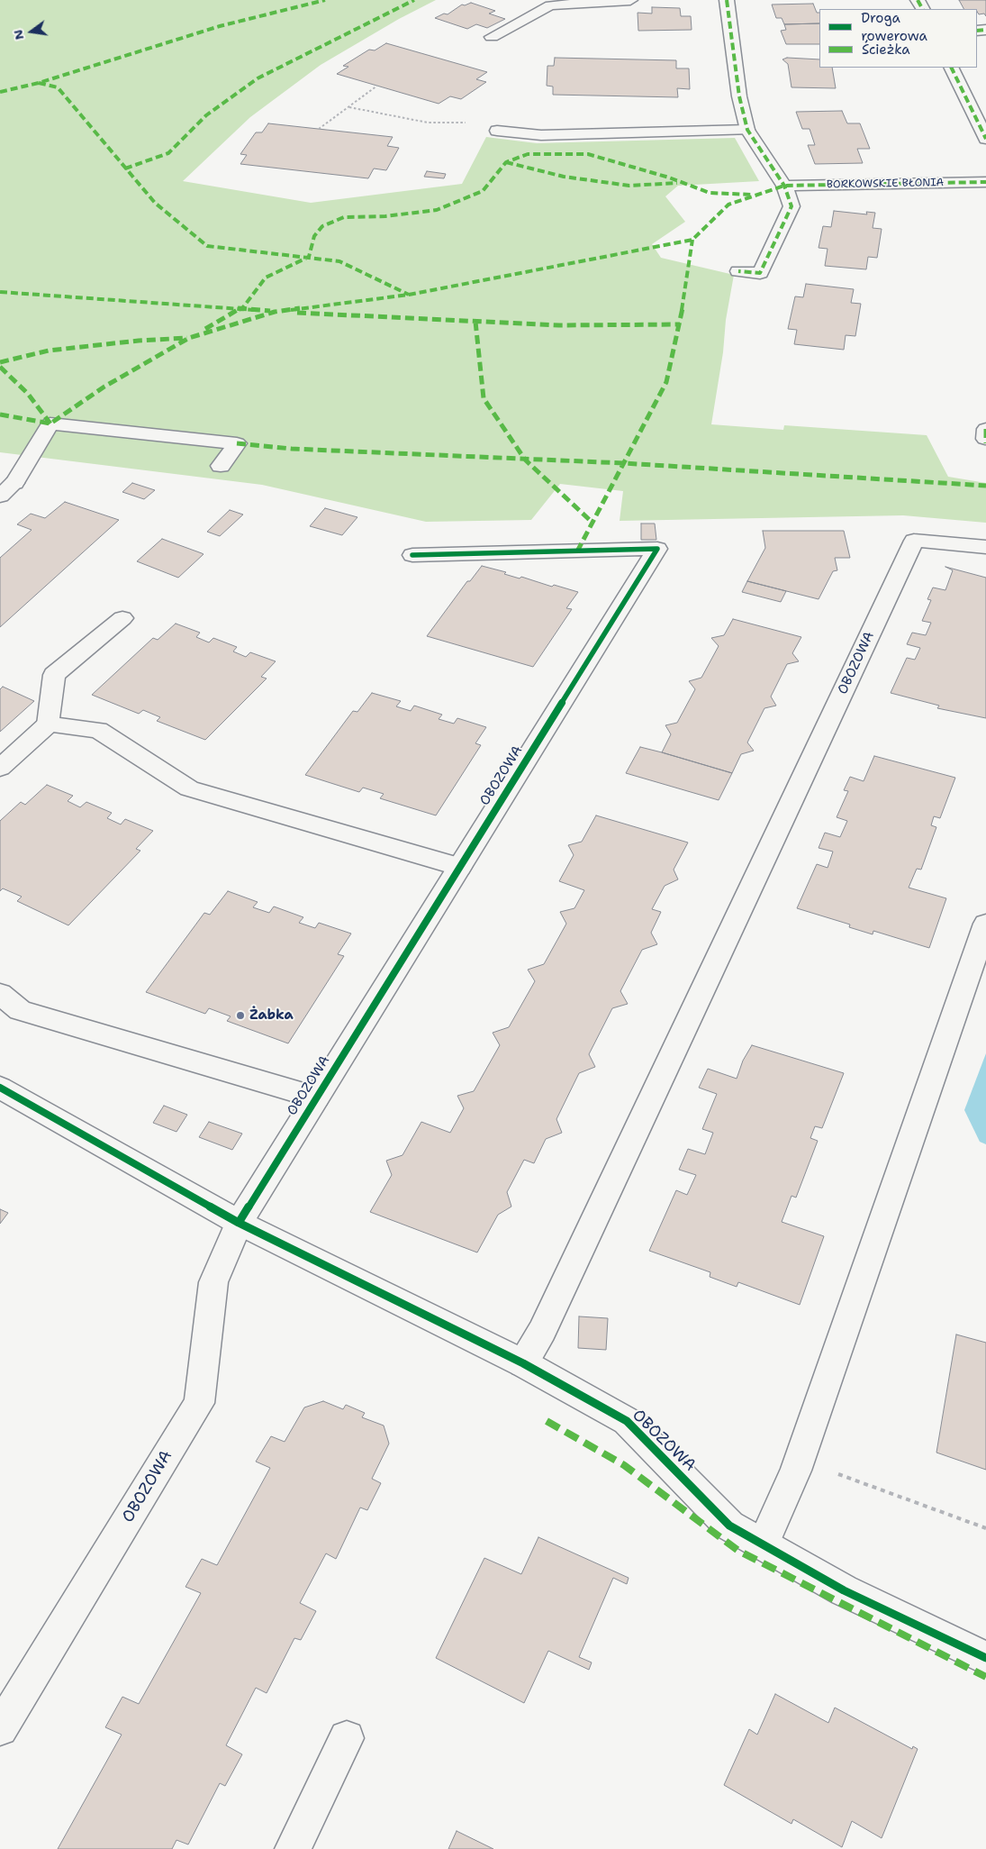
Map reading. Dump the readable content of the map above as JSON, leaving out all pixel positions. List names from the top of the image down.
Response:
{
  "streets": {
    "street": ["BORKOWSKIE BŁONIA", "OBOZOWA"]
  },
  "places": ["Żabka"],
  "legend": ["Droga rowerowa", "Ścieżka"],
  "north": "left"
}
